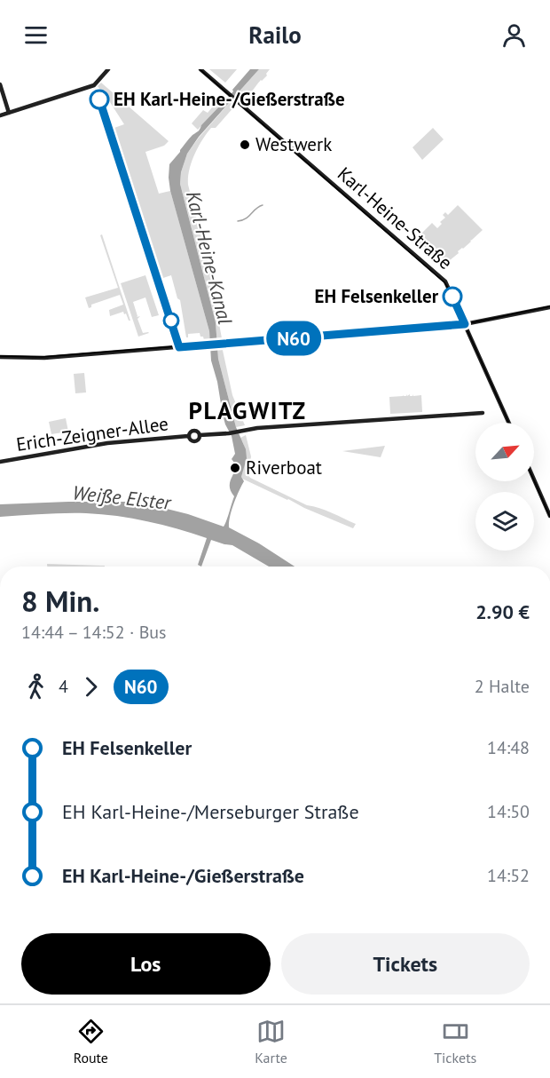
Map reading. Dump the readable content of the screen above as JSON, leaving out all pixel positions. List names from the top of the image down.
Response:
{
  "streets": {
    "street": ["Karl-Heine-Straße", "Erich-Zeigner-Allee"]
  },
  "districts": ["PLAGWITZ"],
  "water": ["Karl-Heine-Kanal", "Weiße Elster"],
  "places": [
    "EH Karl-Heine-/Gießerstraße",
    "Westwerk",
    "EH Felsenkeller",
    "Riverboat"
  ],
  "lines": ["bus line N60"],
  "north": "top right",
  "page": {
    "header": "Railo",
    "on_map": "N60",
    "heading": ["8 Min.", "14:44 – 14:52 · Bus", "2.90 €"],
    "legs": ["4", "N60", "2 Halte"],
    "list": [
      {
        "name": "EH Felsenkeller",
        "value": "14:48"
      },
      {
        "name": "EH Karl-Heine-/Merseburger Straße",
        "value": "14:50"
      },
      {
        "name": "EH Karl-Heine-/Gießerstraße",
        "value": "14:52"
      }
    ],
    "buttons": ["Los", "Tickets"],
    "tabs": ["Route", "Karte", "Tickets"]
  }
}
